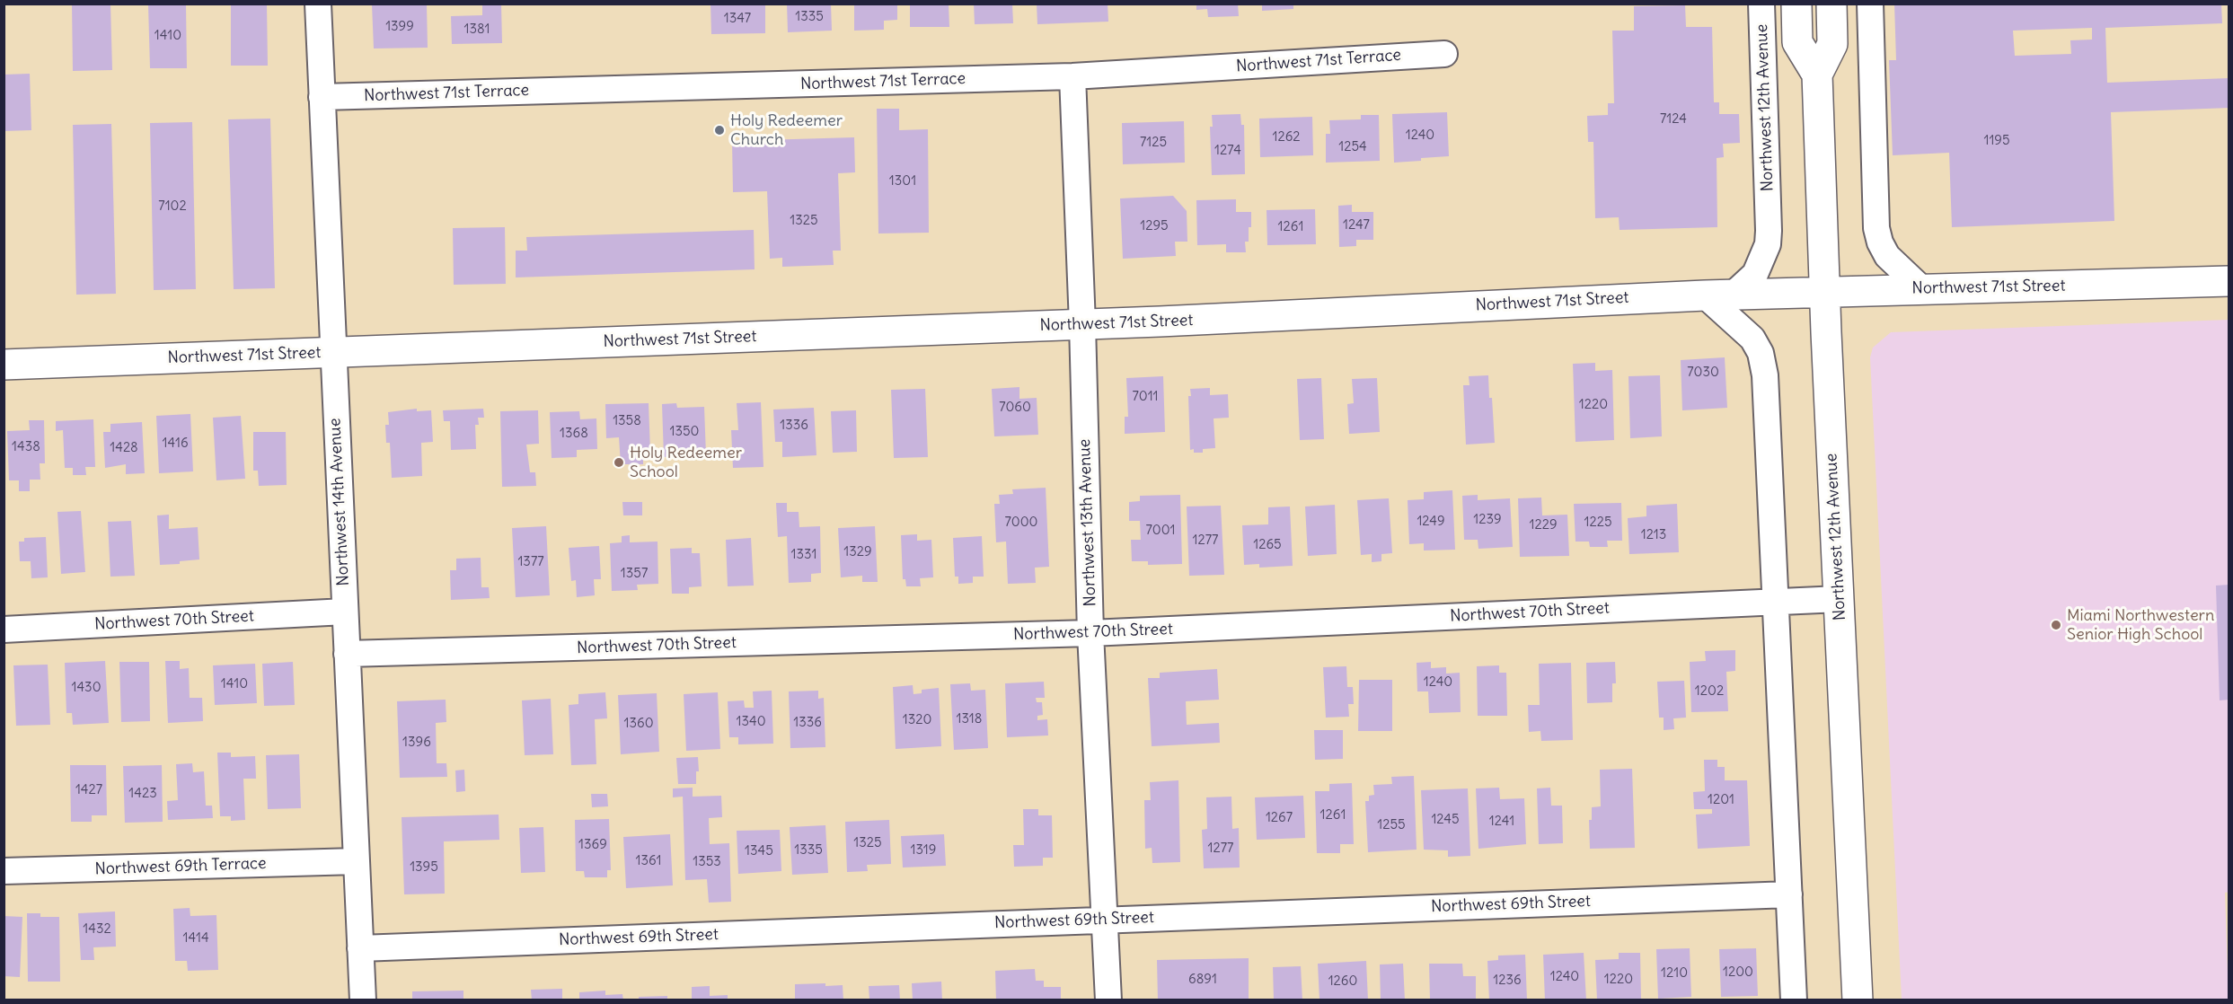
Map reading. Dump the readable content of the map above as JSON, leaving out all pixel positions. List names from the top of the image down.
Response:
{
  "streets": {
    "street": [
      "Northwest 71st Terrace",
      "Northwest 12th Avenue",
      "Northwest 71st Street",
      "Northwest 14th Avenue",
      "Northwest 13th Avenue",
      "Northwest 70th Street",
      "Northwest 69th Terrace",
      "Northwest 69th Street"
    ]
  },
  "crossings": [
    ["Northwest 71st Terrace", "Northwest 14th Avenue"],
    ["Northwest 71st Terrace", "Northwest 13th Avenue"],
    ["Northwest 12th Avenue", "Northwest 71st Street"],
    ["Northwest 12th Avenue", "Northwest 70th Street"],
    ["Northwest 71st Street", "Northwest 14th Avenue"],
    ["Northwest 71st Street", "Northwest 13th Avenue"],
    ["Northwest 14th Avenue", "Northwest 70th Street"],
    ["Northwest 14th Avenue", "Northwest 69th Terrace"],
    ["Northwest 14th Avenue", "Northwest 69th Street"],
    ["Northwest 13th Avenue", "Northwest 70th Street"],
    ["Northwest 13th Avenue", "Northwest 69th Street"]
  ],
  "places": ["Holy Redeemer Church", "Holy Redeemer School", "Miami Northwestern Senior High School"],
  "house_numbers": [
    "1335",
    "1347",
    "1399",
    "1381",
    "1410",
    "7124",
    "1240",
    "1262",
    "1195",
    "7125",
    "1254",
    "1274",
    "1301",
    "7102",
    "1325",
    "1247",
    "1295",
    "1261",
    "7030",
    "7011",
    "1220",
    "7060",
    "1358",
    "1336",
    "1350",
    "1368",
    "1416",
    "1438",
    "1428",
    "1239",
    "1249",
    "7000",
    "1225",
    "1229",
    "7001",
    "1213",
    "1277",
    "1265",
    "1329",
    "1331",
    "1377",
    "1357",
    "1240",
    "1410",
    "1430",
    "1202",
    "1318",
    "1320",
    "1340",
    "1336",
    "1360",
    "1396",
    "1427",
    "1423",
    "1201",
    "1261",
    "1267",
    "1245",
    "1241",
    "1255",
    "1325",
    "1369",
    "1277",
    "1335",
    "1319",
    "1345",
    "1361",
    "1353",
    "1395",
    "1432",
    "1414",
    "1200",
    "1210",
    "1240",
    "6891",
    "1220",
    "1236",
    "1260"
  ]
}
